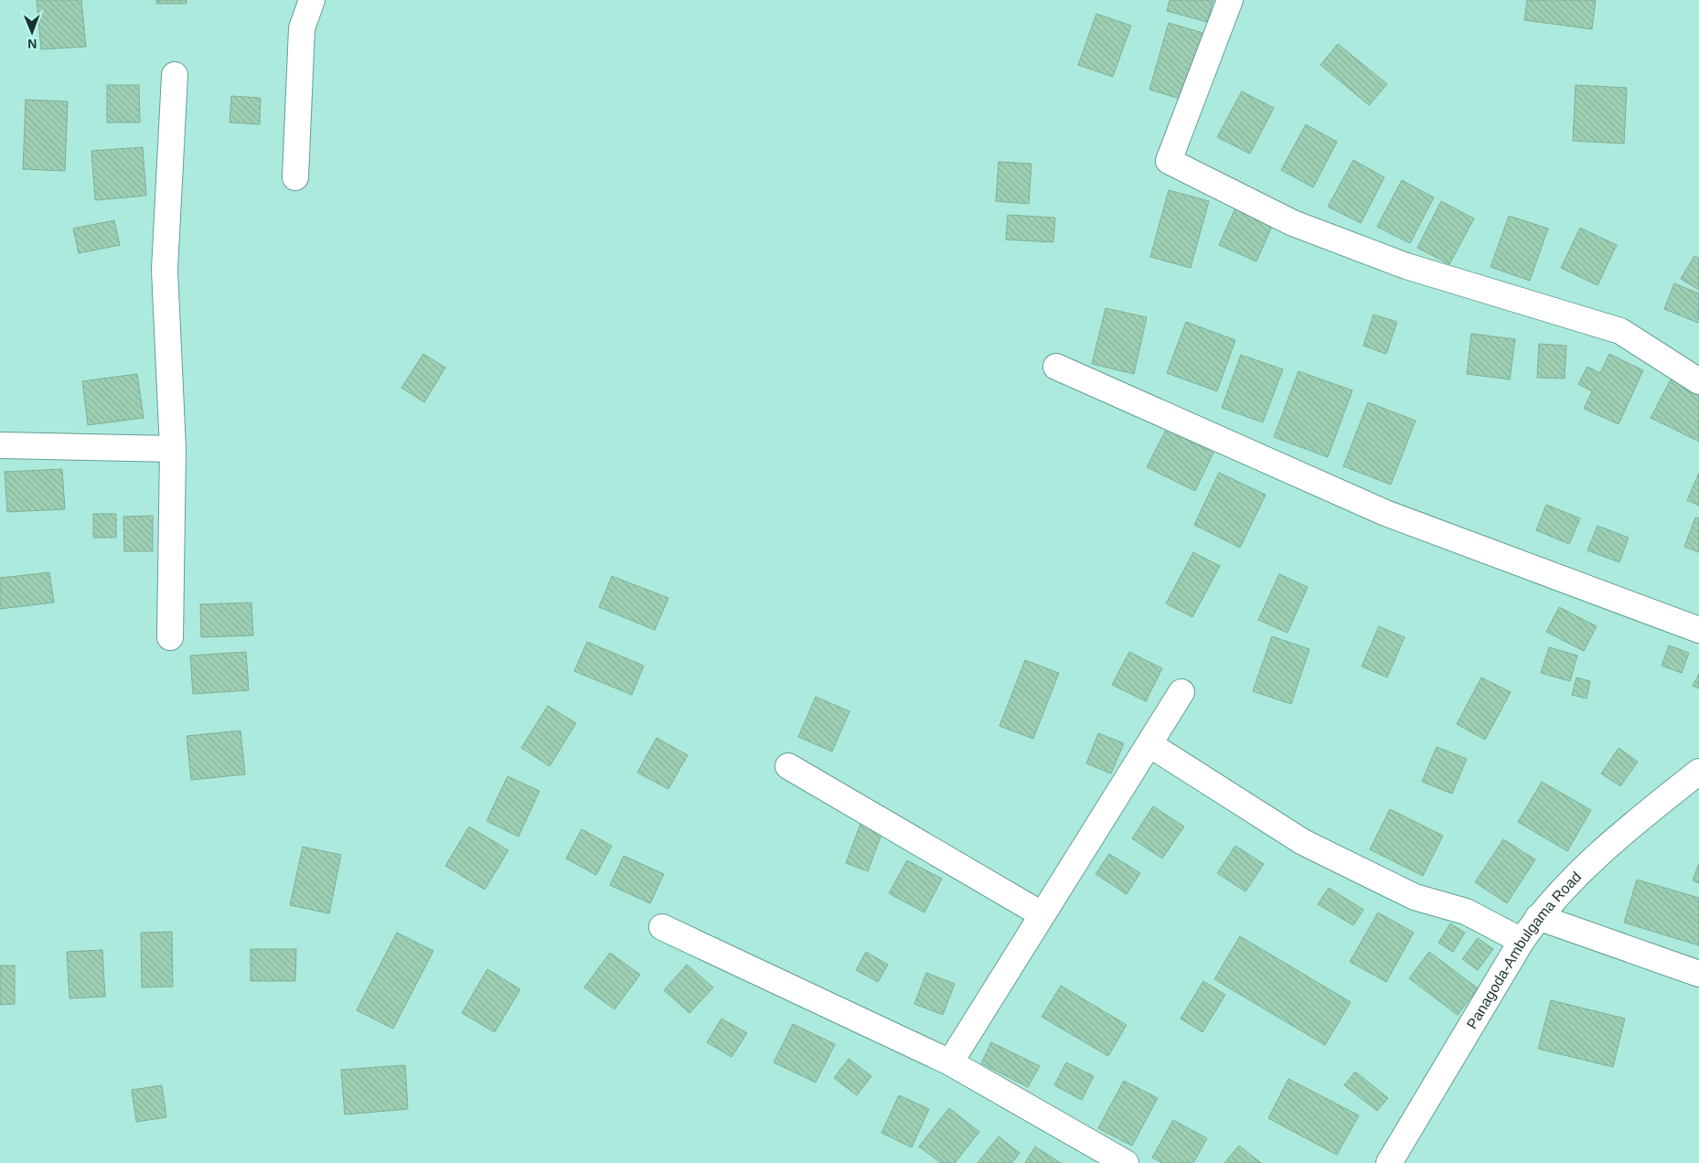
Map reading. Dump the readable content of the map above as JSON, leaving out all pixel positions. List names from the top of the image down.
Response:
{
  "streets": {
    "street": ["Panagoda-Ambulgama Road"]
  },
  "north": "bottom"
}
